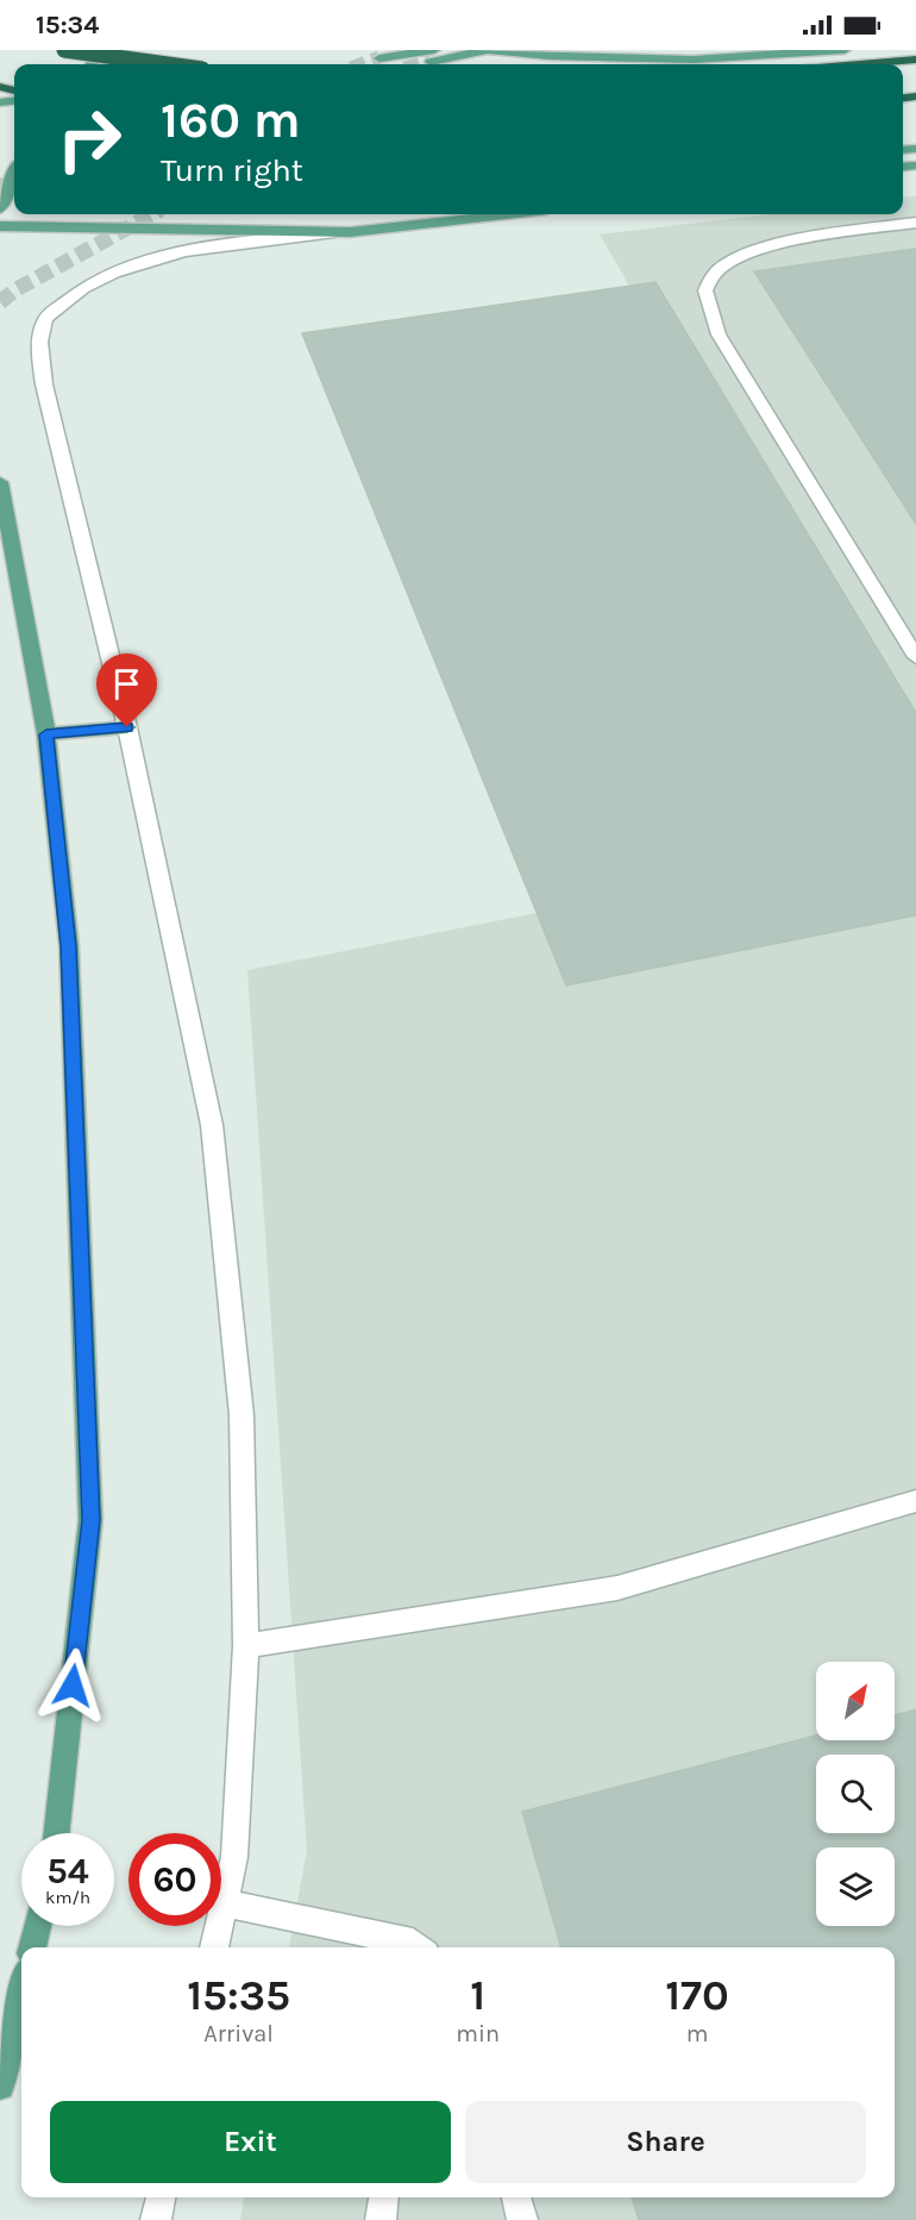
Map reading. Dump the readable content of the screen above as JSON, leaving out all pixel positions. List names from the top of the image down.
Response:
{
  "north": "top right",
  "page": {
    "status": "15:34",
    "turn": ["160 m", "Turn right"],
    "speed": "54 km/h",
    "limit": "60",
    "eta": [
      "15:35",
      "Arrival",
      "1",
      "min",
      "170",
      "m"
    ],
    "buttons": ["Exit", "Share"]
  }
}
